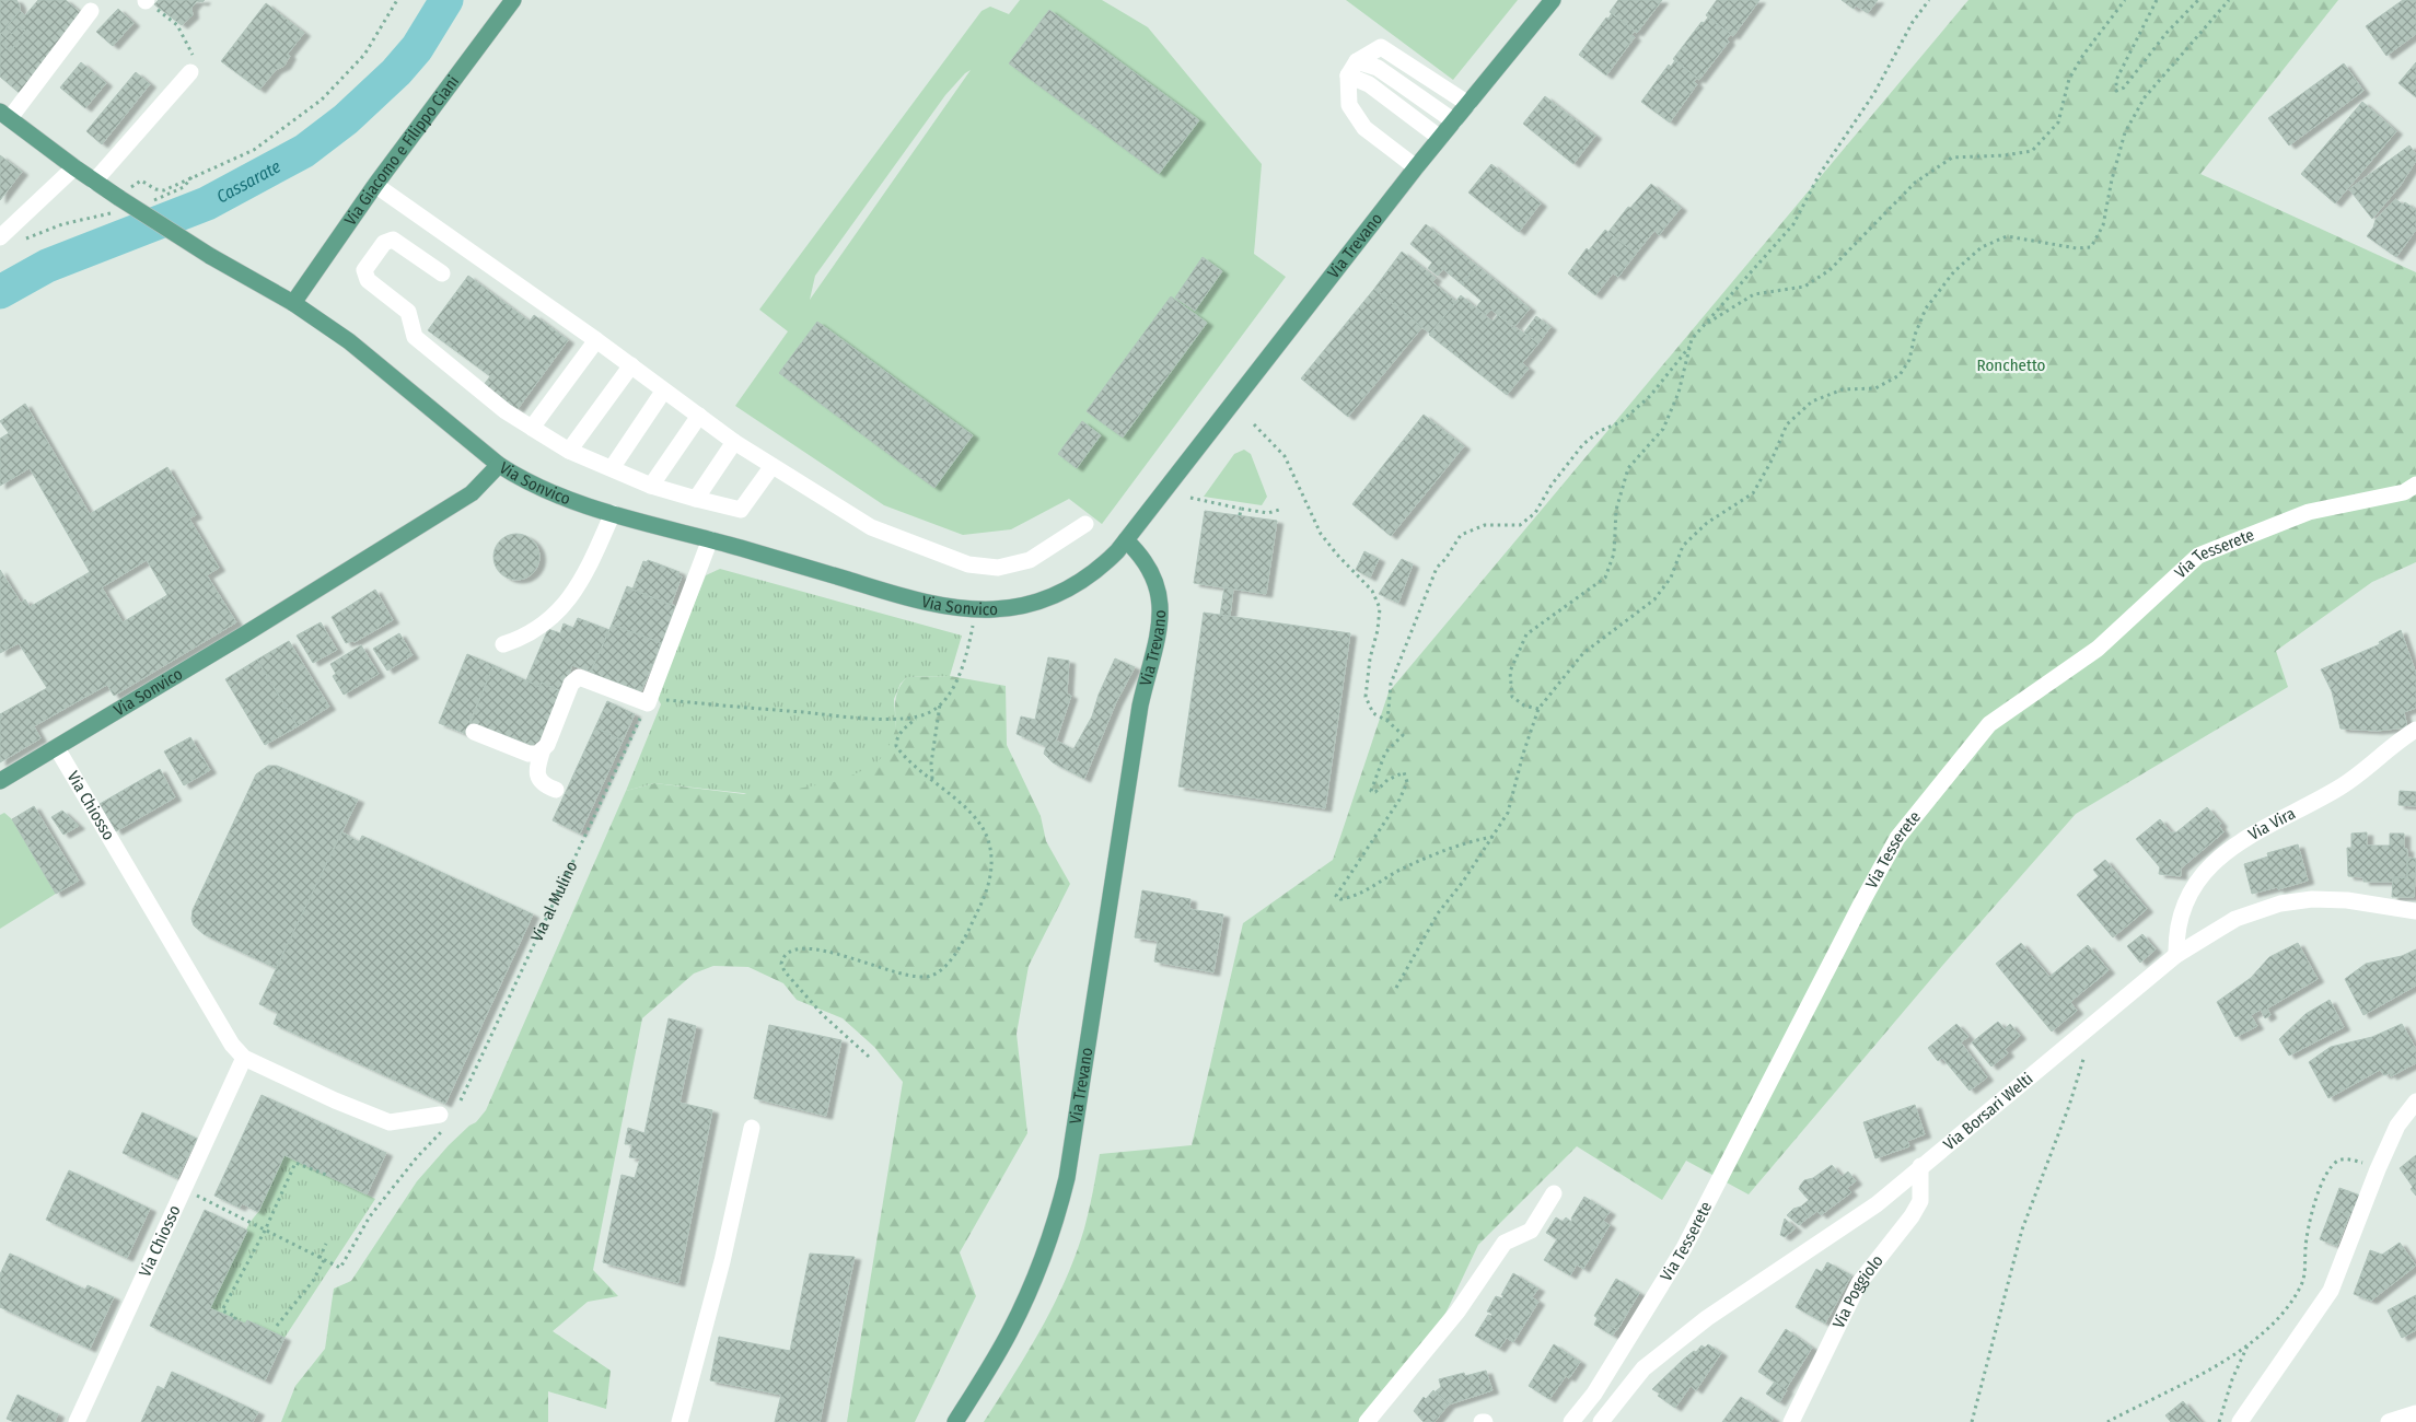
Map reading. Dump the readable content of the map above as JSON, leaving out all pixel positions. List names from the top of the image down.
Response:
{
  "streets": {
    "main road": ["Via Giacomo e Filippo Ciani", "Via Trevano", "Via Sonvico"],
    "street": [
      "Via Tesserete",
      "Via Chiosso",
      "Via Vira",
      "Via Borsari Welti",
      "Via Poggiolo"
    ],
    "path": ["Via al Mulino"]
  },
  "crossings": [
    ["Via Trevano", "Via Sonvico"],
    ["Via Sonvico", "Via Chiosso"],
    ["Via Vira", "Via Borsari Welti"],
    ["Via Borsari Welti", "Via Poggiolo"]
  ],
  "water": ["Cassarate"],
  "parks": ["Ronchetto"]
}
